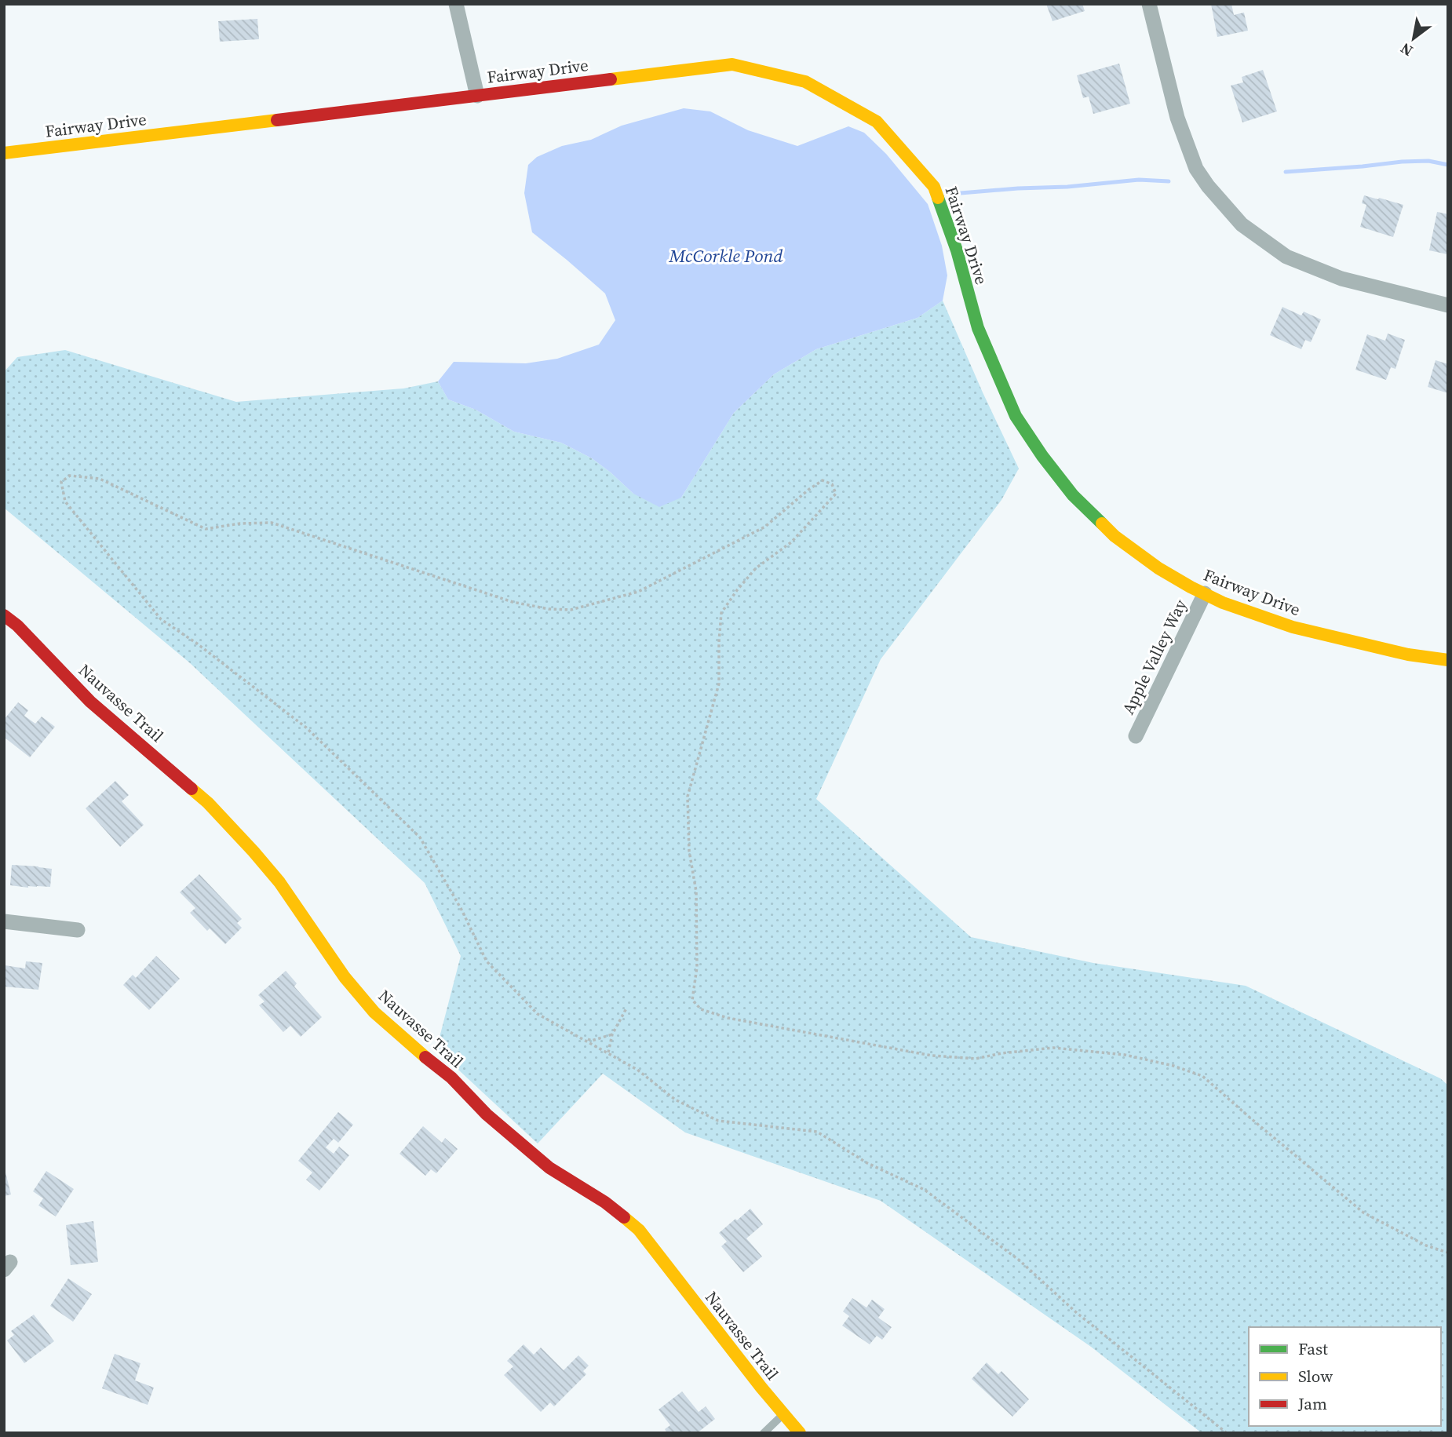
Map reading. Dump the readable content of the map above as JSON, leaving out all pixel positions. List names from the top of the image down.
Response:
{
  "streets": {
    "street": ["Fairway Drive", "Apple Valley Way", "Nauvasse Trail"]
  },
  "crossings": [
    ["Fairway Drive", "Apple Valley Way"]
  ],
  "water": ["McCorkle Pond"],
  "legend": ["Fast", "Slow", "Jam"],
  "north": "bottom left"
}
